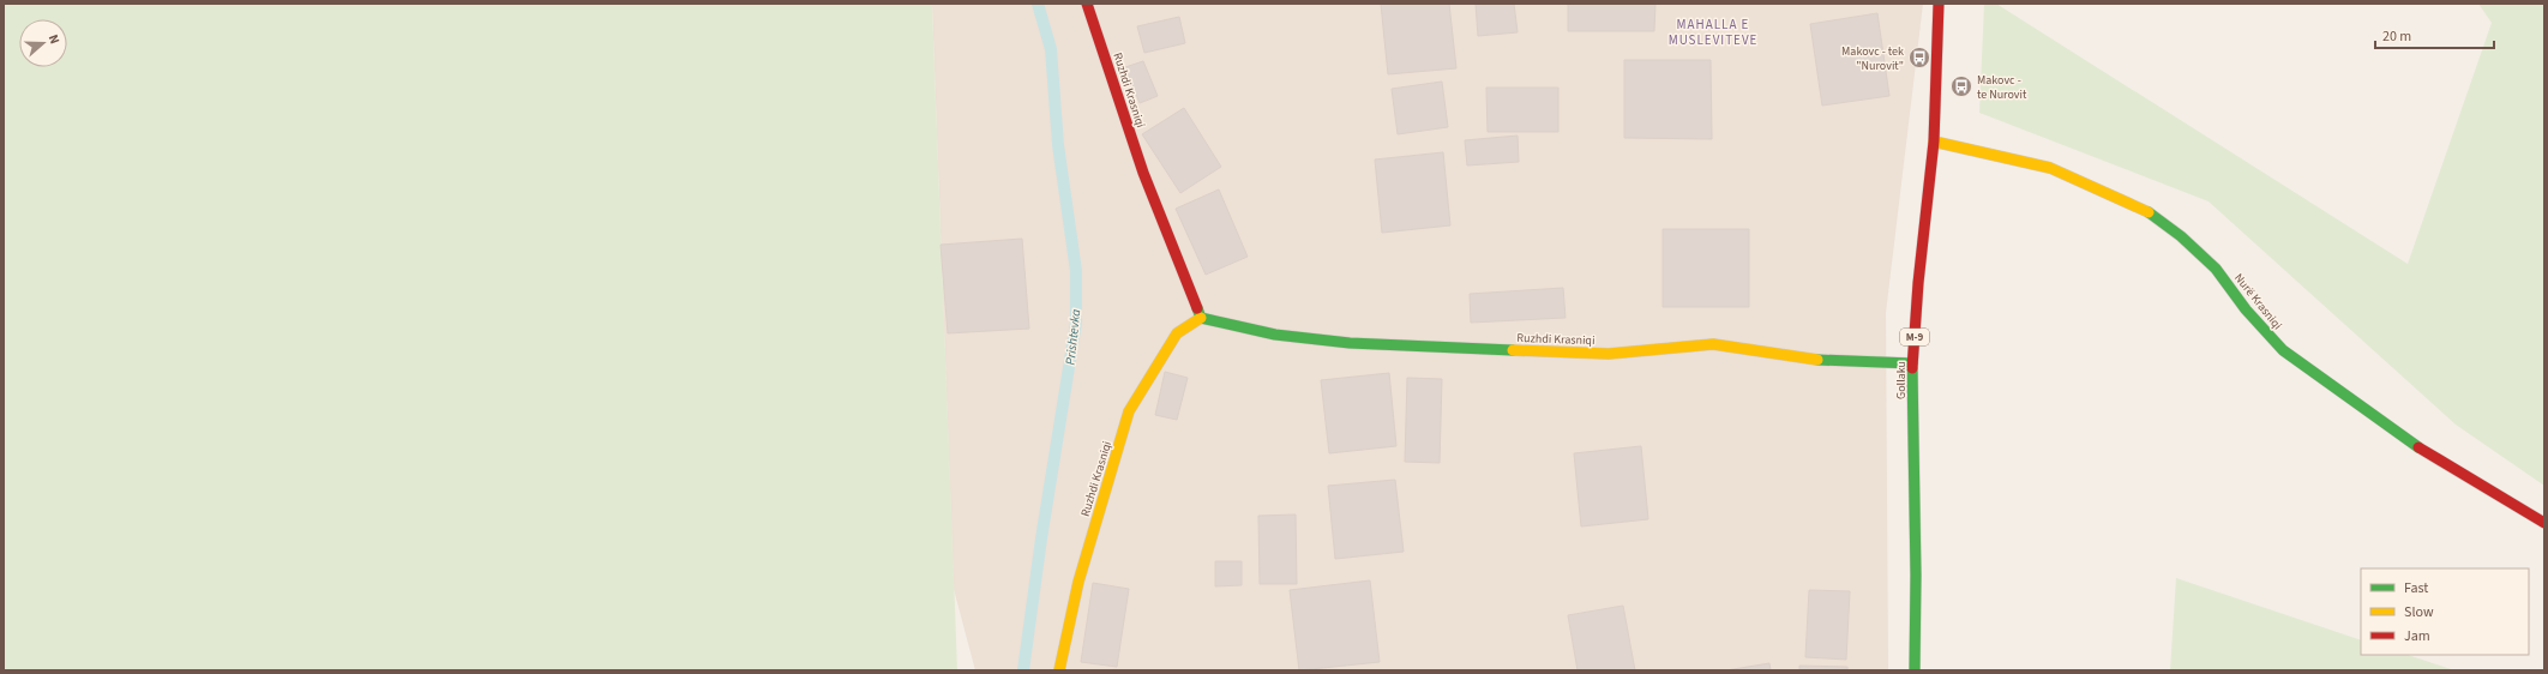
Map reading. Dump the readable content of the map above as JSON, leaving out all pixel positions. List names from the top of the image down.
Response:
{
  "streets": {
    "street": [
      "Ruzhdi Krasniqi",
      "Nurë Krasniqi",
      "M-9",
      "Gollaku"
    ]
  },
  "crossings": [
    ["Ruzhdi Krasniqi", "Gollaku"],
    ["Nurë Krasniqi", "Gollaku"]
  ],
  "districts": ["MAHALLA E MUSLEVITEVE"],
  "water": ["Prishtevka"],
  "places": {
    "bus stop": ["Makovc - tek \"Nurovit\"", "Makovc - te Nurovit"]
  },
  "legend": ["Fast", "Slow", "Jam"],
  "scale_bar": "20 m",
  "north": "right"
}
